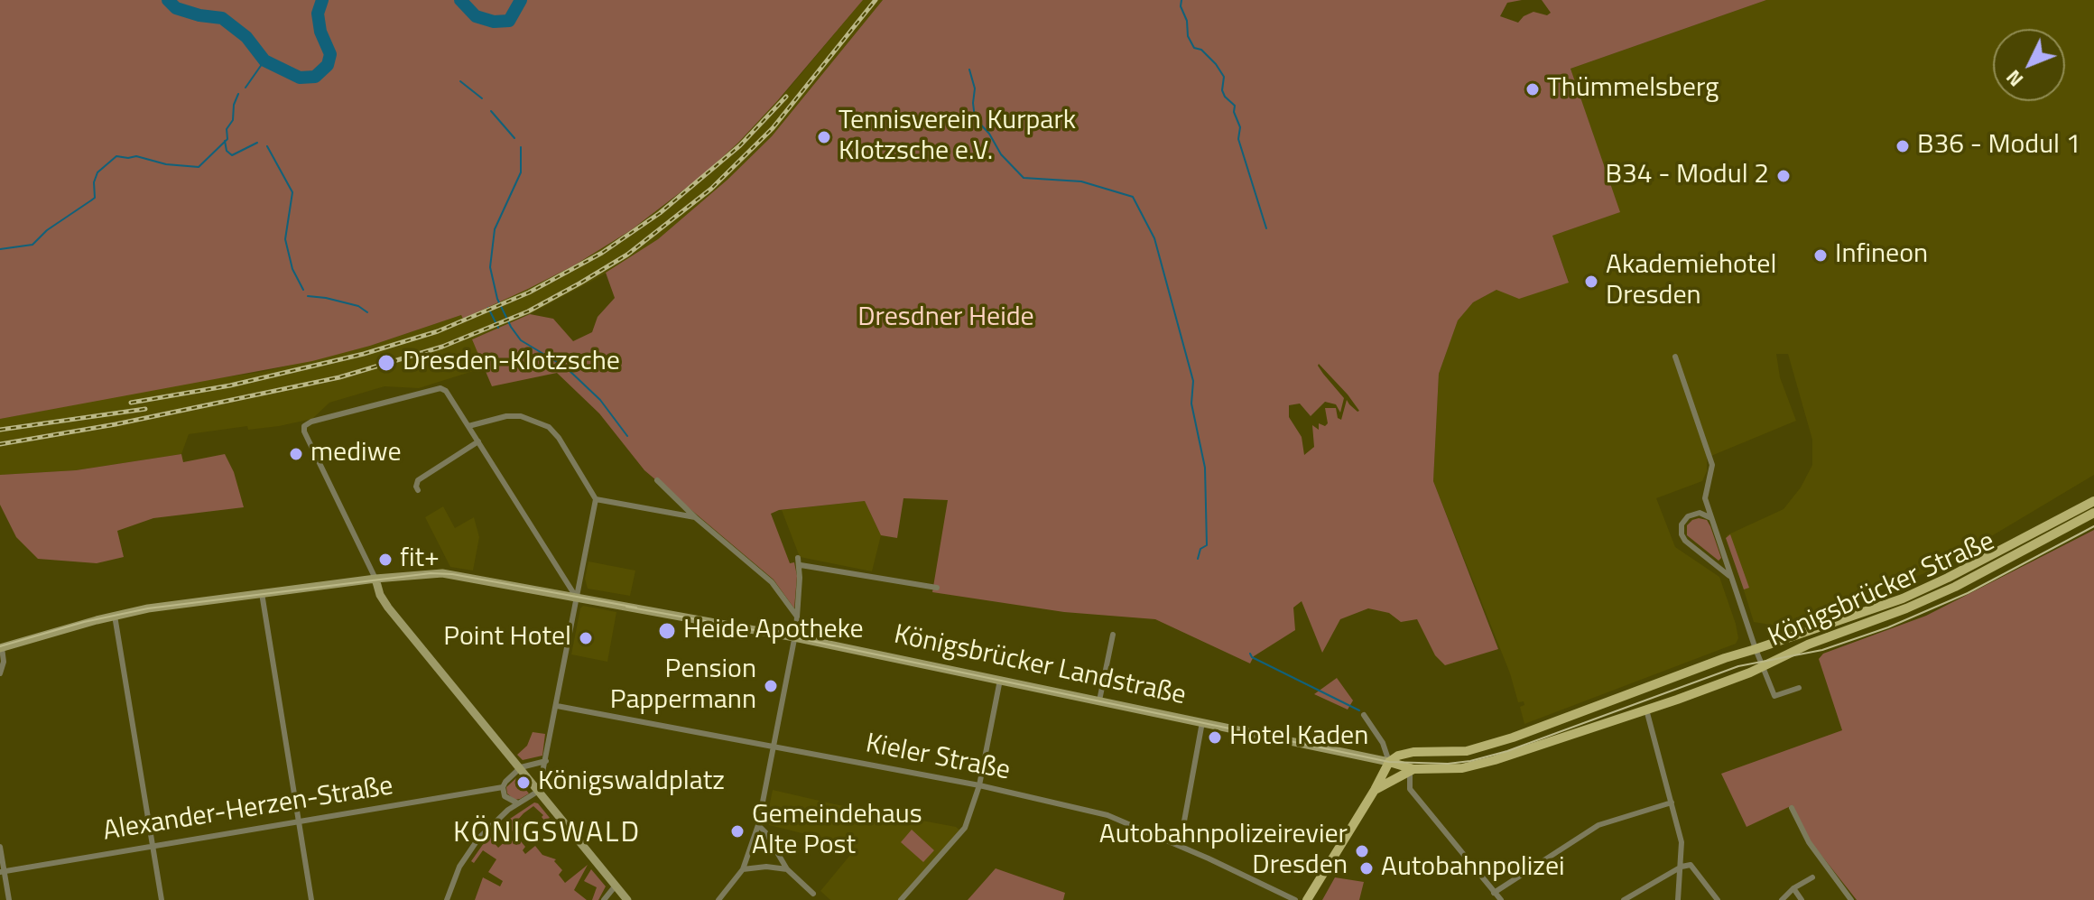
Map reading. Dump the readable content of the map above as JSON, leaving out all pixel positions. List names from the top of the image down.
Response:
{
  "streets": {
    "main road": ["Königsbrücker Straße", "Königsbrücker Landstraße"],
    "street": ["Kieler Straße", "Alexander-Herzen-Straße"]
  },
  "crossings": [
    ["Königsbrücker Straße", "Königsbrücker Landstraße"]
  ],
  "districts": ["KÖNIGSWALD"],
  "parks": ["Dresdner Heide"],
  "places": [
    "Thümmelsberg",
    "Tennisverein Kurpark Klotzsche e.V.",
    "B36 - Modul 1",
    "B34 - Modul 2",
    "Infineon",
    "Akademiehotel Dresden",
    "Dresden-Klotzsche",
    "mediwe",
    "fit+",
    "Heide Apotheke",
    "Point Hotel",
    "Pension Pappermann",
    "Hotel Kaden",
    "Königswaldplatz",
    "Gemeindehaus Alte Post",
    "Autobahnpolizeirevier Dresden",
    "Autobahnpolizei"
  ],
  "north": "bottom left"
}
